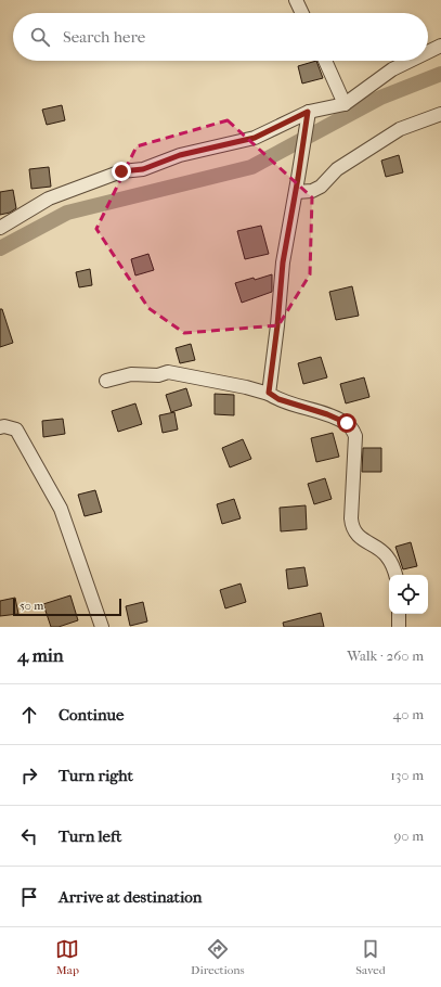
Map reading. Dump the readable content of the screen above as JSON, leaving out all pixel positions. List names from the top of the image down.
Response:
{
  "scale_bar": "50 m",
  "page": {
    "search": "Search here",
    "scale": "50 m",
    "heading": ["4 min", "Walk · 260 m"],
    "list": [
      ["Continue", "40 m"],
      ["Turn right", "130 m"],
      ["Turn left", "90 m"],
      "Arrive at destination"
    ],
    "nav": ["Map", "Directions", "Saved"]
  }
}
